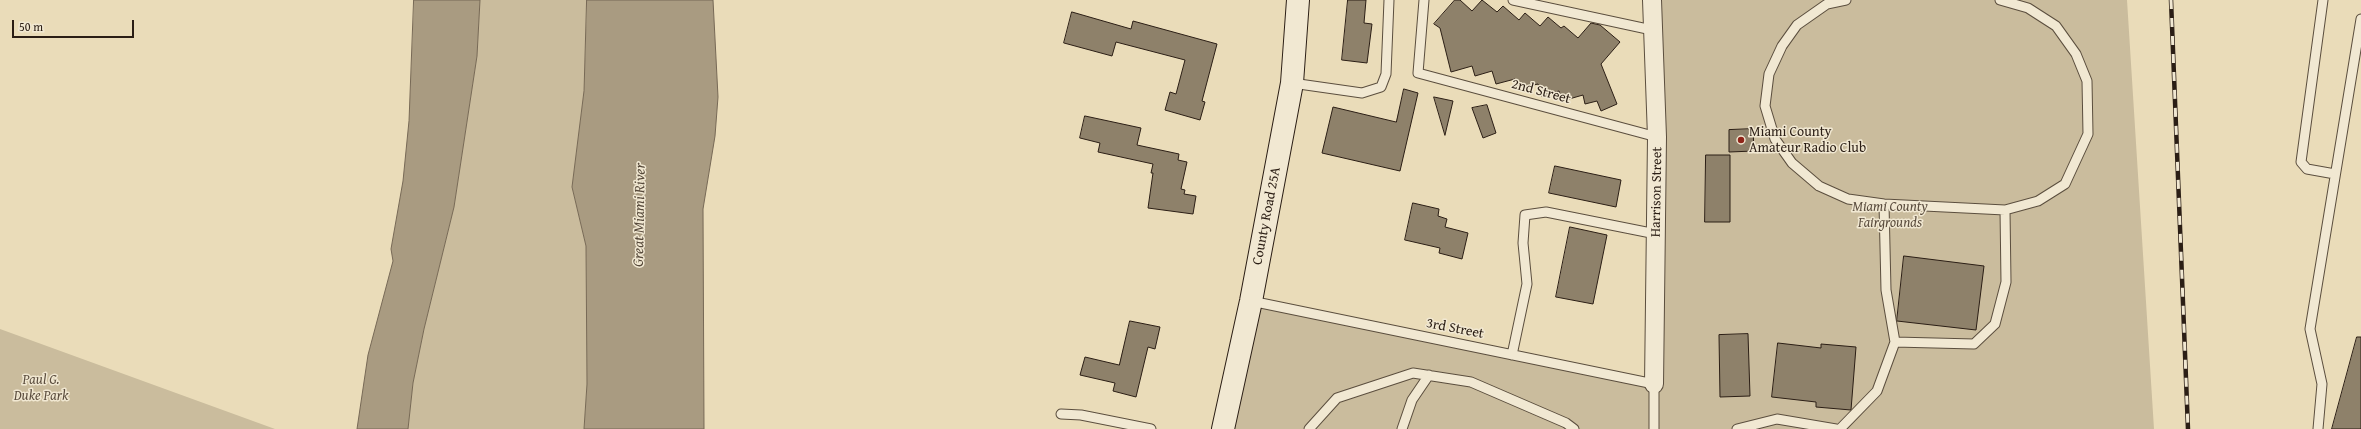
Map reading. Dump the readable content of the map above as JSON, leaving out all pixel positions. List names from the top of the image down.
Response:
{
  "streets": {
    "main road": ["County Road 25A"],
    "street": ["Harrison Street"],
    "lane": ["2nd Street", "3rd Street"]
  },
  "crossings": [
    ["2nd Street", "Harrison Street"],
    ["Harrison Street", "3rd Street"],
    ["County Road 25A", "3rd Street"]
  ],
  "water": ["Great Miami River"],
  "parks": ["Miami County Fairgrounds", "Paul G. Duke Park"],
  "places": ["Miami County Amateur Radio Club"],
  "scale_bar": "50 m"
}
